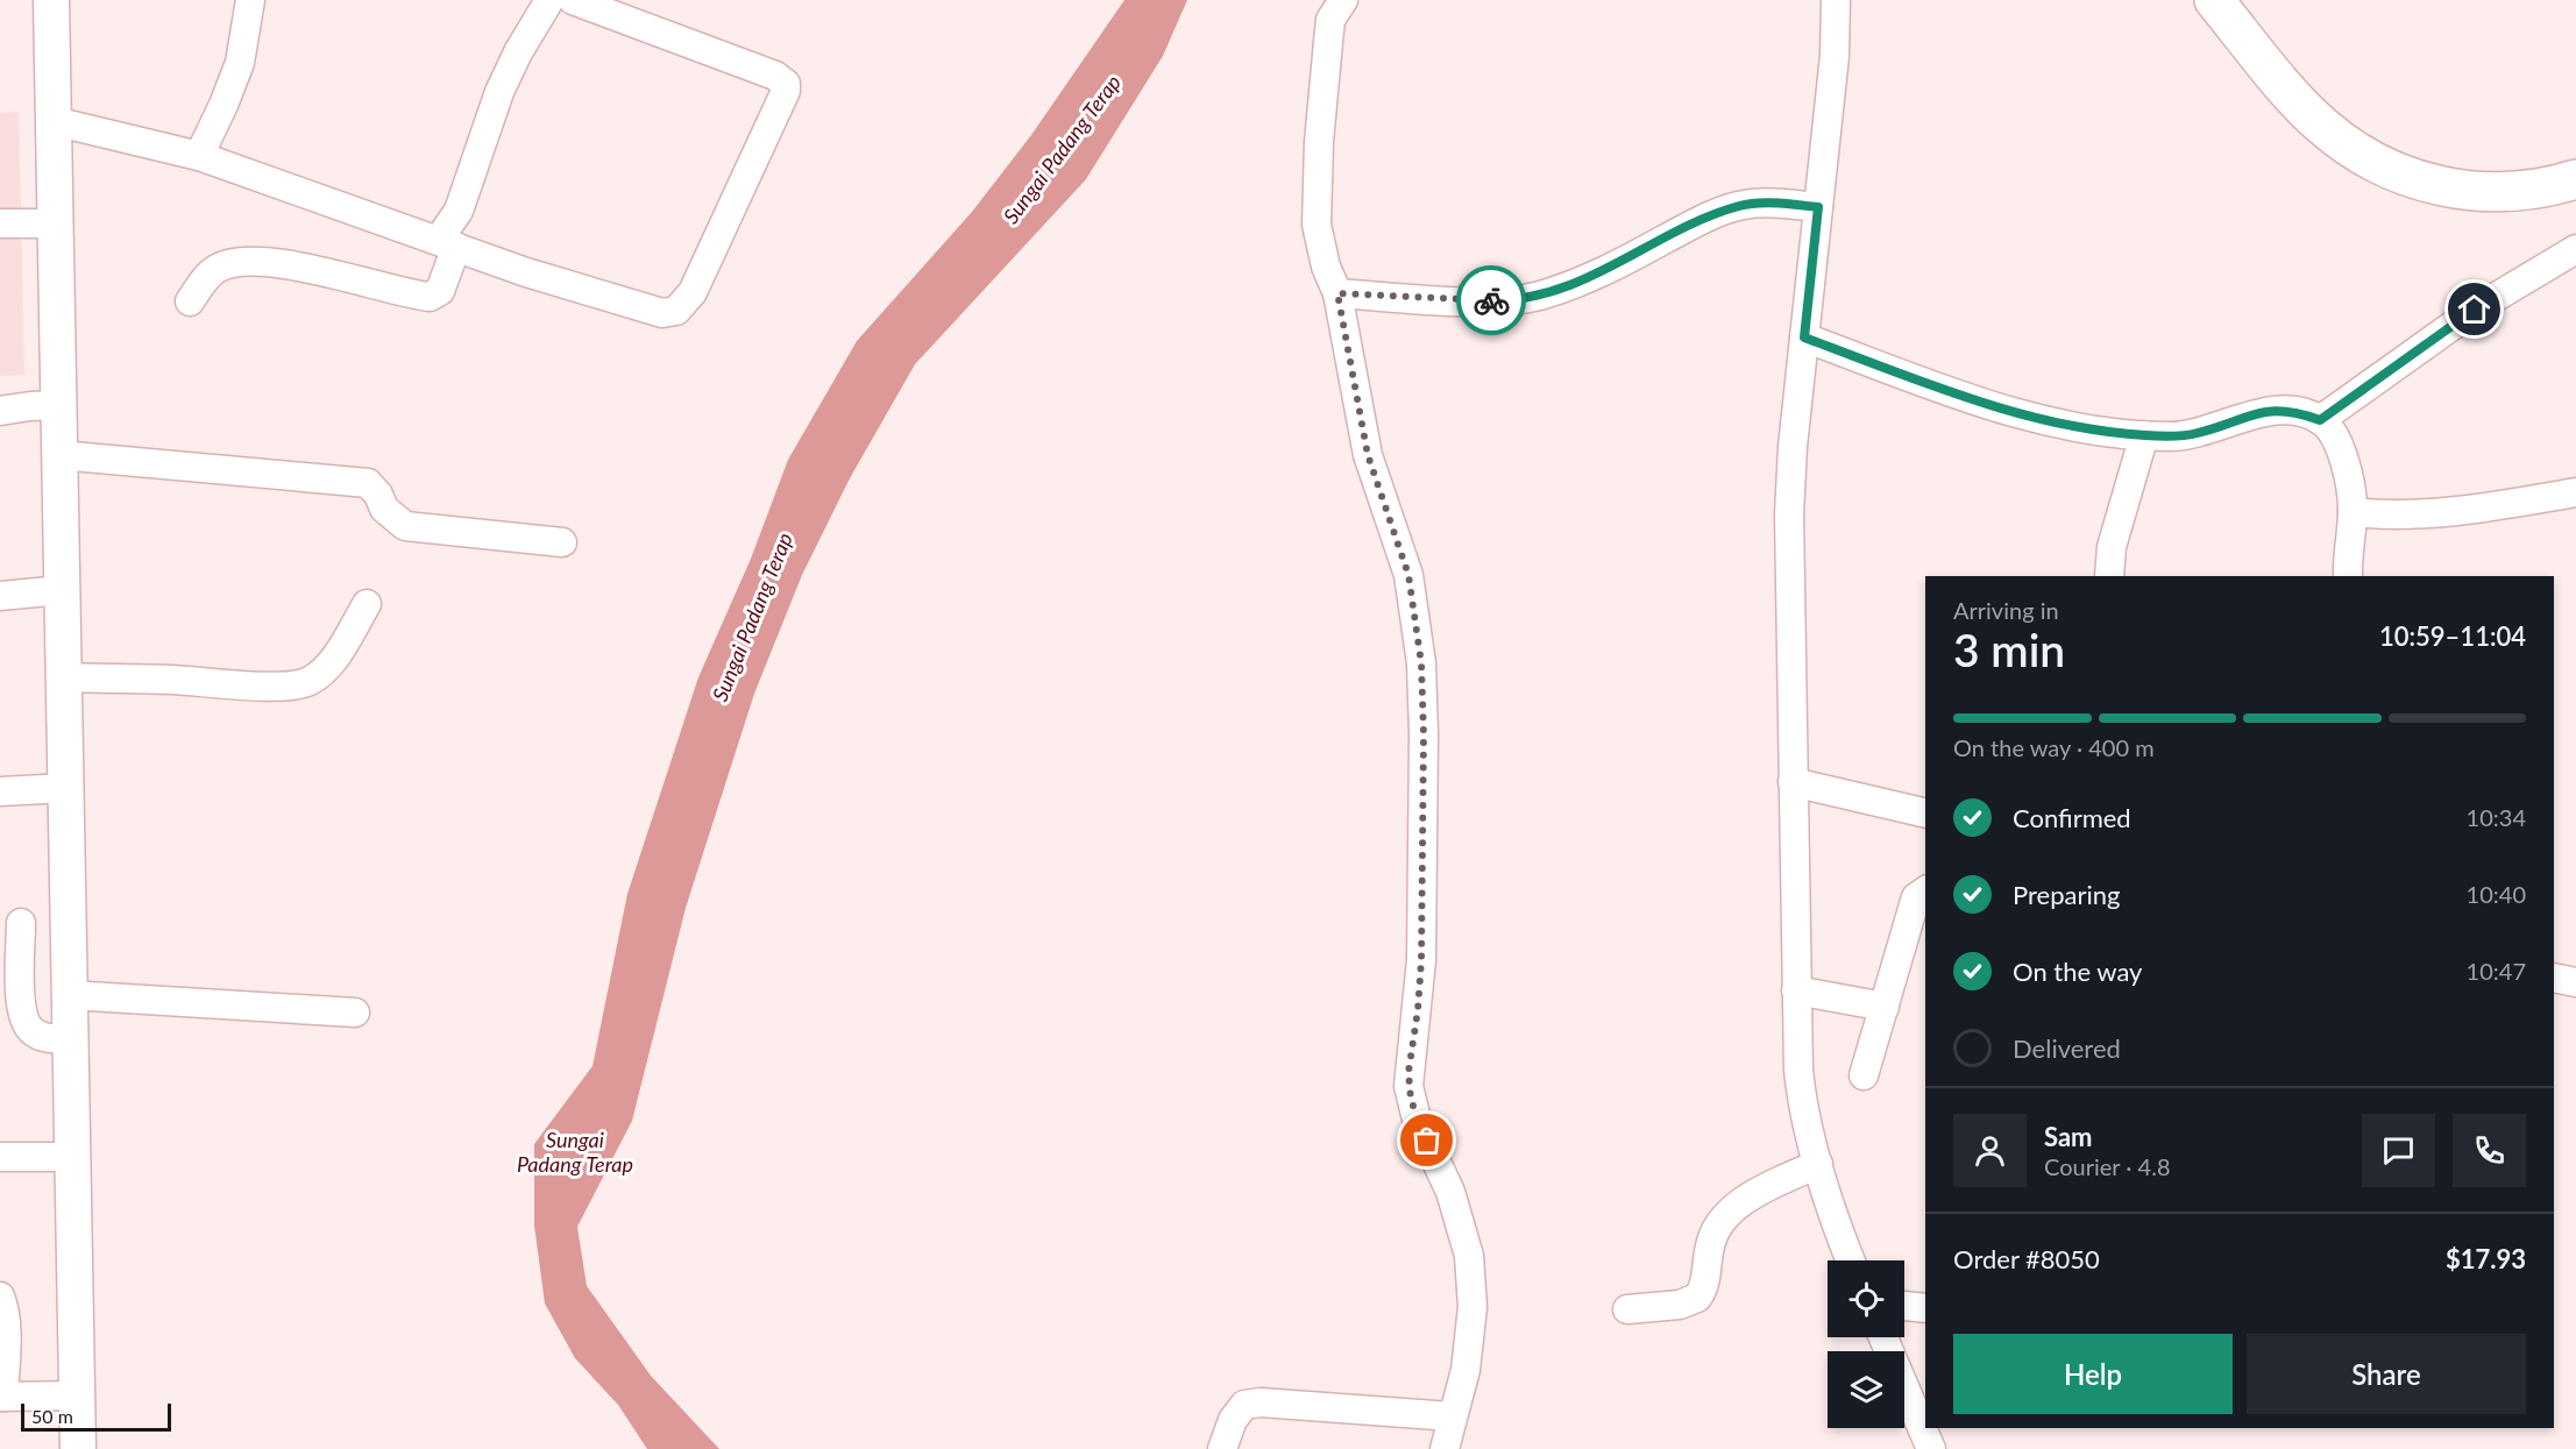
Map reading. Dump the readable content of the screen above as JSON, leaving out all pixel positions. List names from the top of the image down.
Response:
{
  "water": ["Sungai Padang Terap"],
  "scale_bar": "50 m",
  "page": {
    "heading": ["3 min", "Arriving in", "10:59–11:04"],
    "panel": [
      "Sam",
      "Courier · 4.8",
      "Order #8050",
      "$17.93"
    ],
    "bar": "On the way · 400 m",
    "list": [
      ["Confirmed", "10:34"],
      ["Preparing", "10:40"],
      ["On the way", "10:47"],
      "Delivered"
    ],
    "buttons": ["Help", "Share"],
    "scale": "50 m"
  }
}
